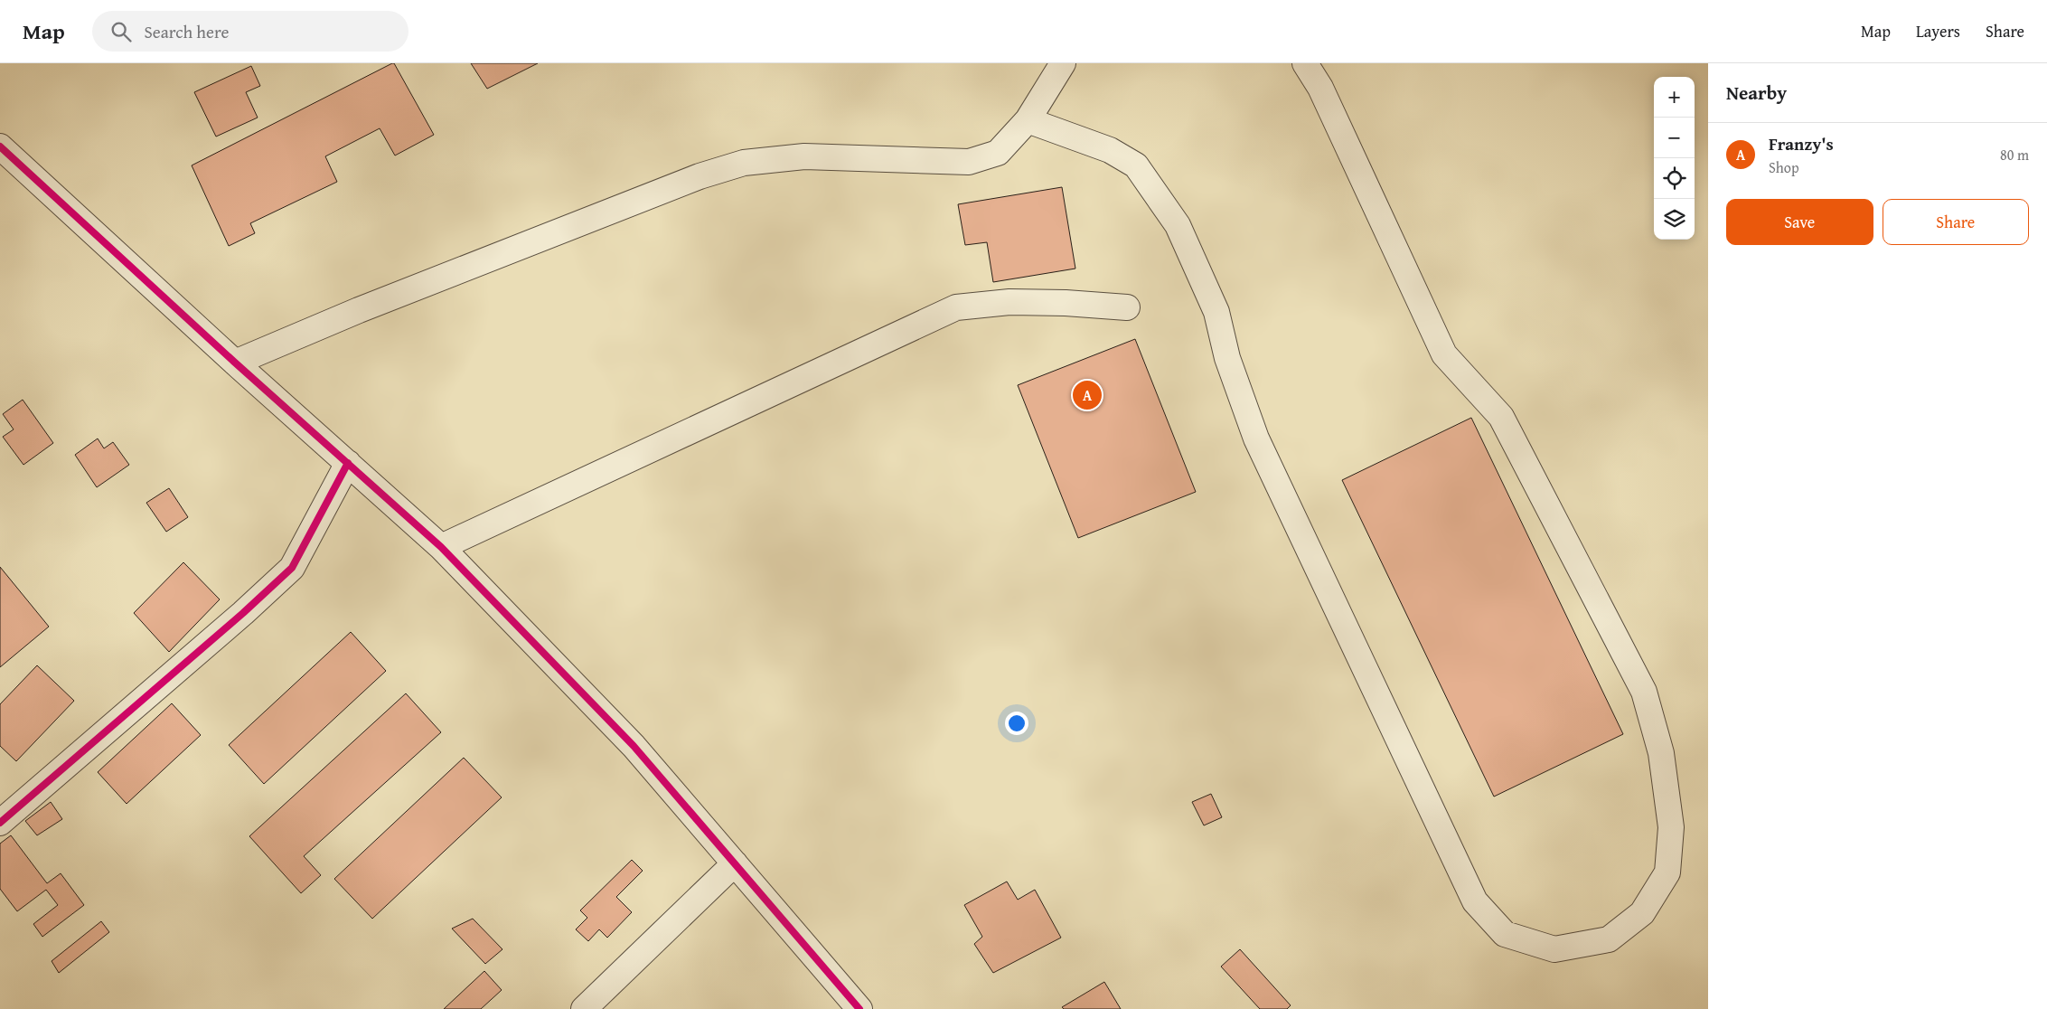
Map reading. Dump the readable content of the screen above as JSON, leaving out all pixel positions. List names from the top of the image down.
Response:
{
  "page": {
    "header": "Map",
    "search": "Search here",
    "nav": ["Map", "Layers", "Share"],
    "heading": "Nearby",
    "map_buttons": ["+", "−"],
    "list": [
      {
        "mark": "A",
        "name": "Franzy's",
        "note": "Shop",
        "value": "80 m"
      }
    ],
    "buttons": ["Save", "Share"],
    "pins": "A"
  }
}
